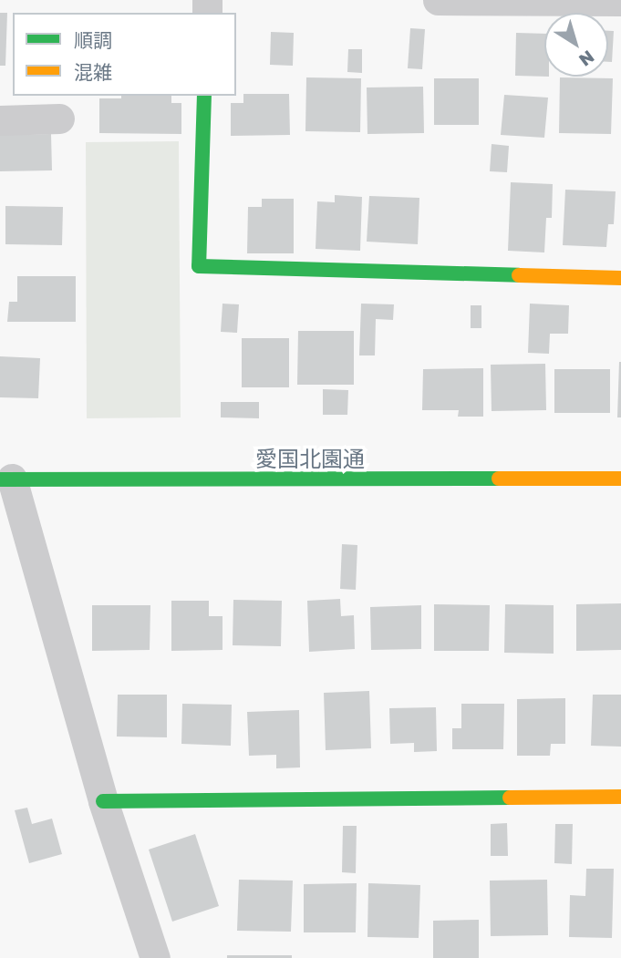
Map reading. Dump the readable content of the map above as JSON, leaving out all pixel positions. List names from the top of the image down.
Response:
{
  "streets": {
    "street": ["愛国北園通"]
  },
  "legend": ["順調", "混雑"],
  "north": "bottom right"
}
